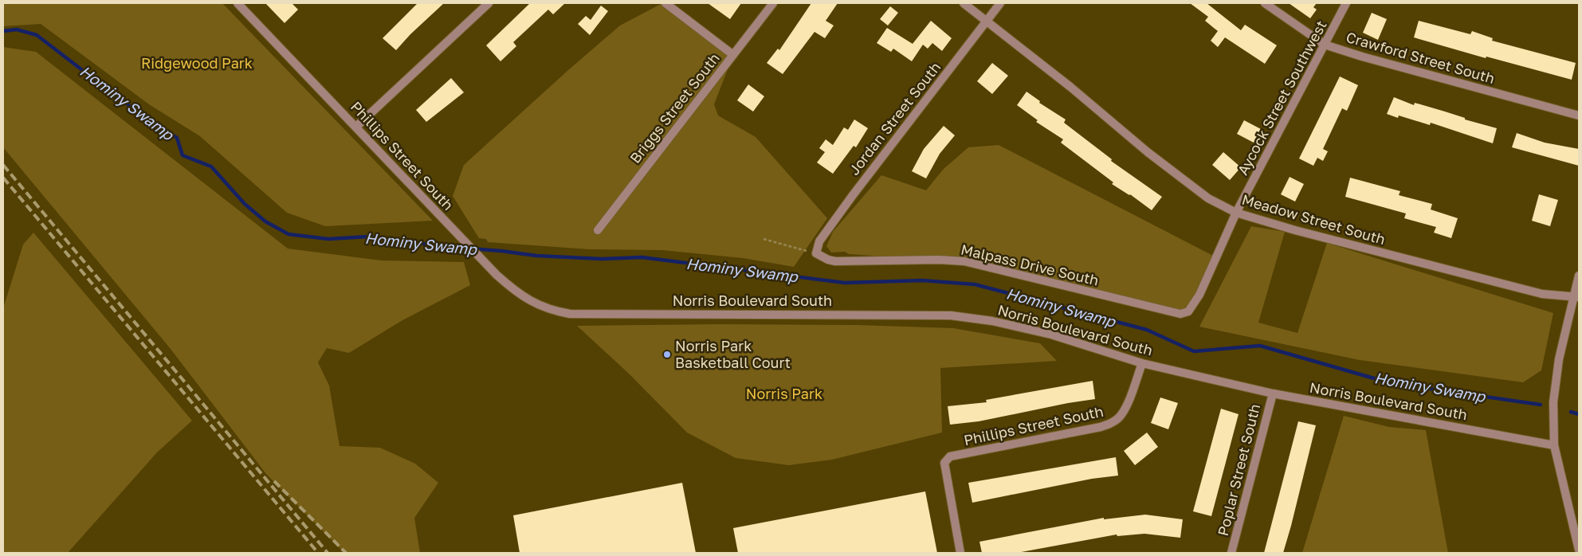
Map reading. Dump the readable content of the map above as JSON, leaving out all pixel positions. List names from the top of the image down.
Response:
{
  "streets": {
    "street": [
      "Crawford Street South",
      "Aycock Street Southwest",
      "Briggs Street South",
      "Jordan Street South",
      "Phillips Street South",
      "Meadow Street South",
      "Malpass Drive South",
      "Norris Boulevard South",
      "Poplar Street South"
    ]
  },
  "crossings": [
    ["Crawford Street South", "Aycock Street Southwest"],
    ["Aycock Street Southwest", "Meadow Street South"],
    ["Aycock Street Southwest", "Malpass Drive South"],
    ["Jordan Street South", "Meadow Street South"],
    ["Jordan Street South", "Malpass Drive South"],
    ["Phillips Street South", "Norris Boulevard South"],
    ["Norris Boulevard South", "Poplar Street South"]
  ],
  "water": ["Hominy Swamp"],
  "parks": ["Ridgewood Park", "Norris Park"],
  "places": ["Norris Park Basketball Court"]
}
